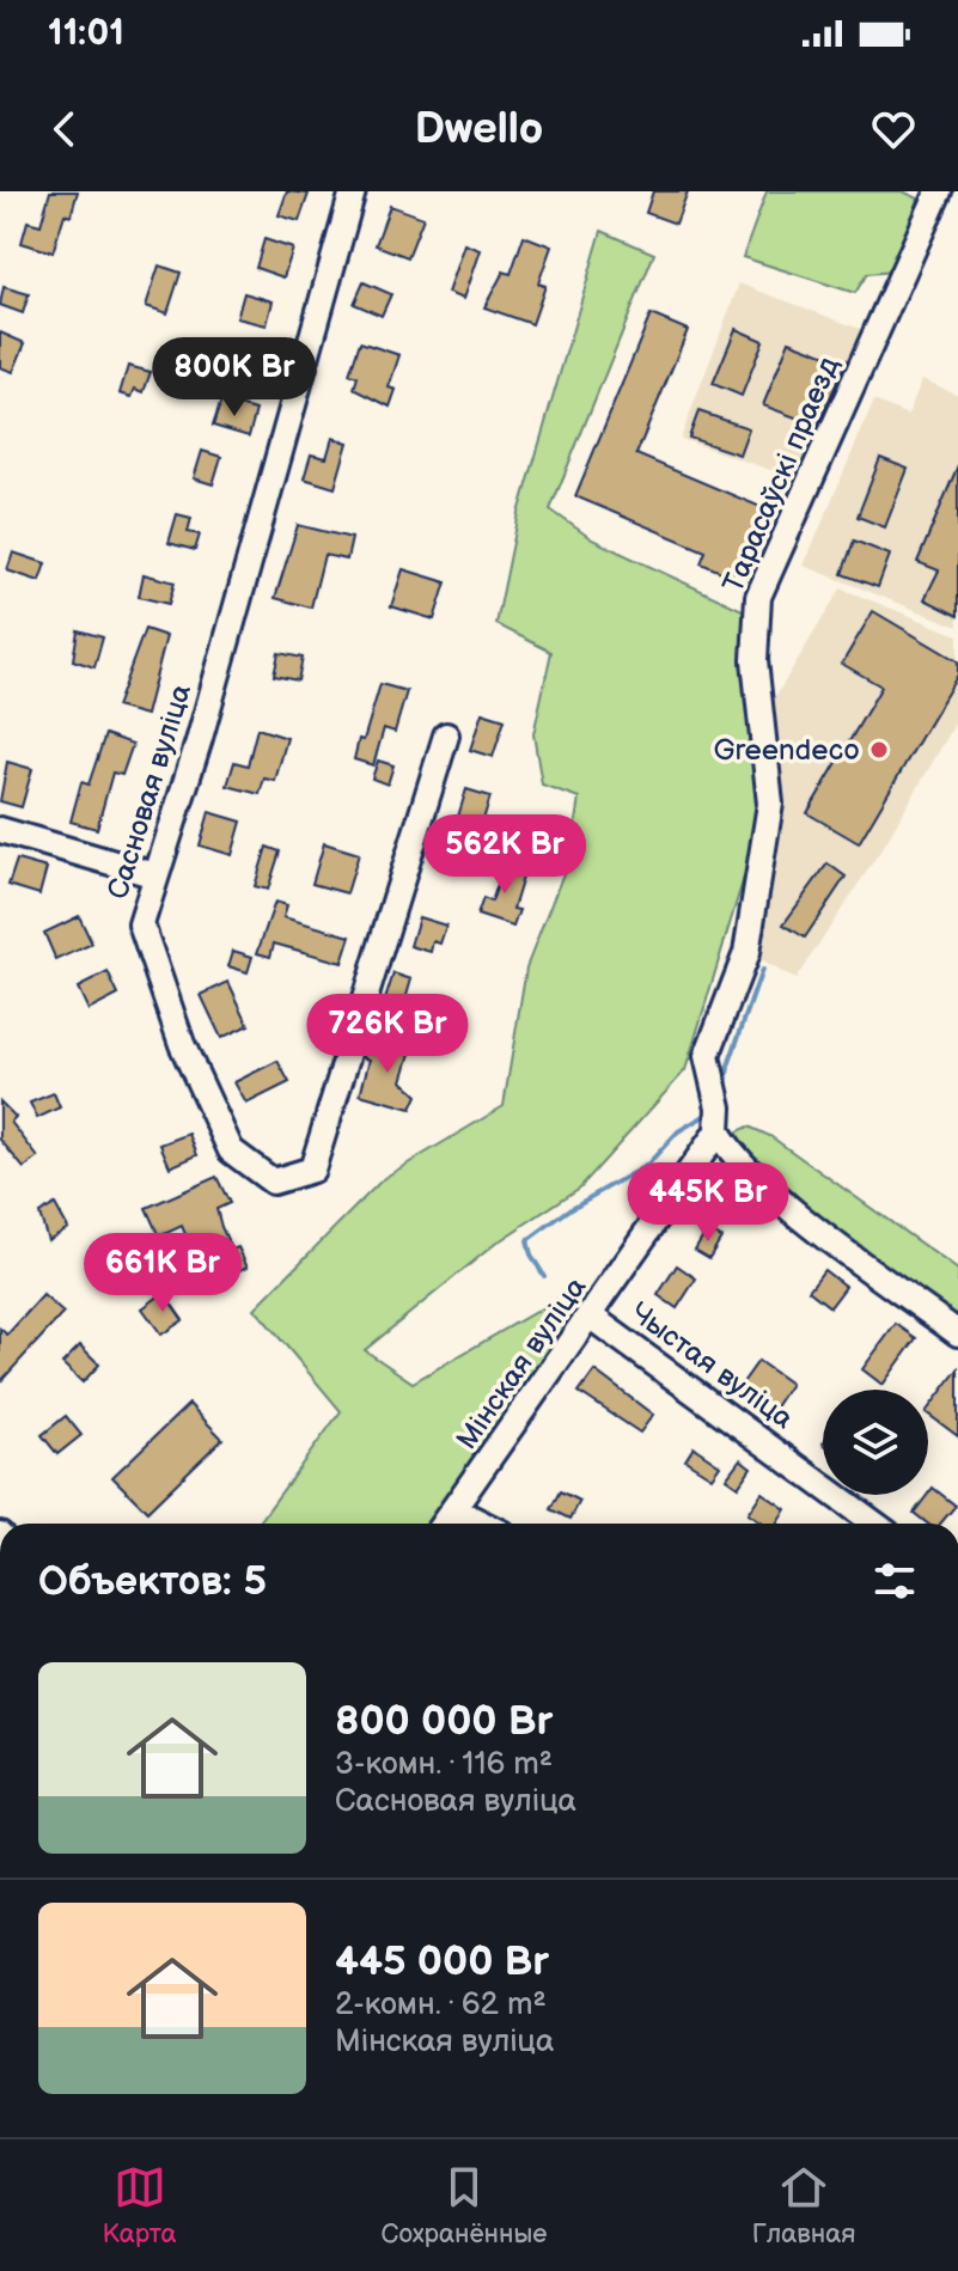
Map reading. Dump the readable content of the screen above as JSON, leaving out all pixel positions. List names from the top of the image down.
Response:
{
  "streets": {
    "street": [
      "Тарасаўскі праезд",
      "Сасновая вуліца",
      "Мінская вуліца",
      "Чыстая вуліца"
    ]
  },
  "crossings": [
    ["Тарасаўскі праезд", "Мінская вуліца"],
    ["Мінская вуліца", "Чыстая вуліца"]
  ],
  "places": ["Greendeco"],
  "page": {
    "status": "11:01",
    "header": "Dwello",
    "price": [
      "800K Br",
      "562K Br",
      "726K Br",
      "445K Br",
      "661K Br"
    ],
    "heading": "Объектов: 5",
    "list": [
      {
        "name": "800 000 Br",
        "note": "3-комн. · 116 m² · Сасновая вуліца"
      },
      {
        "name": "445 000 Br",
        "note": "2-комн. · 62 m² · Мінская вуліца"
      }
    ],
    "tabs": ["Карта", "Сохранённые", "Главная"]
  }
}
